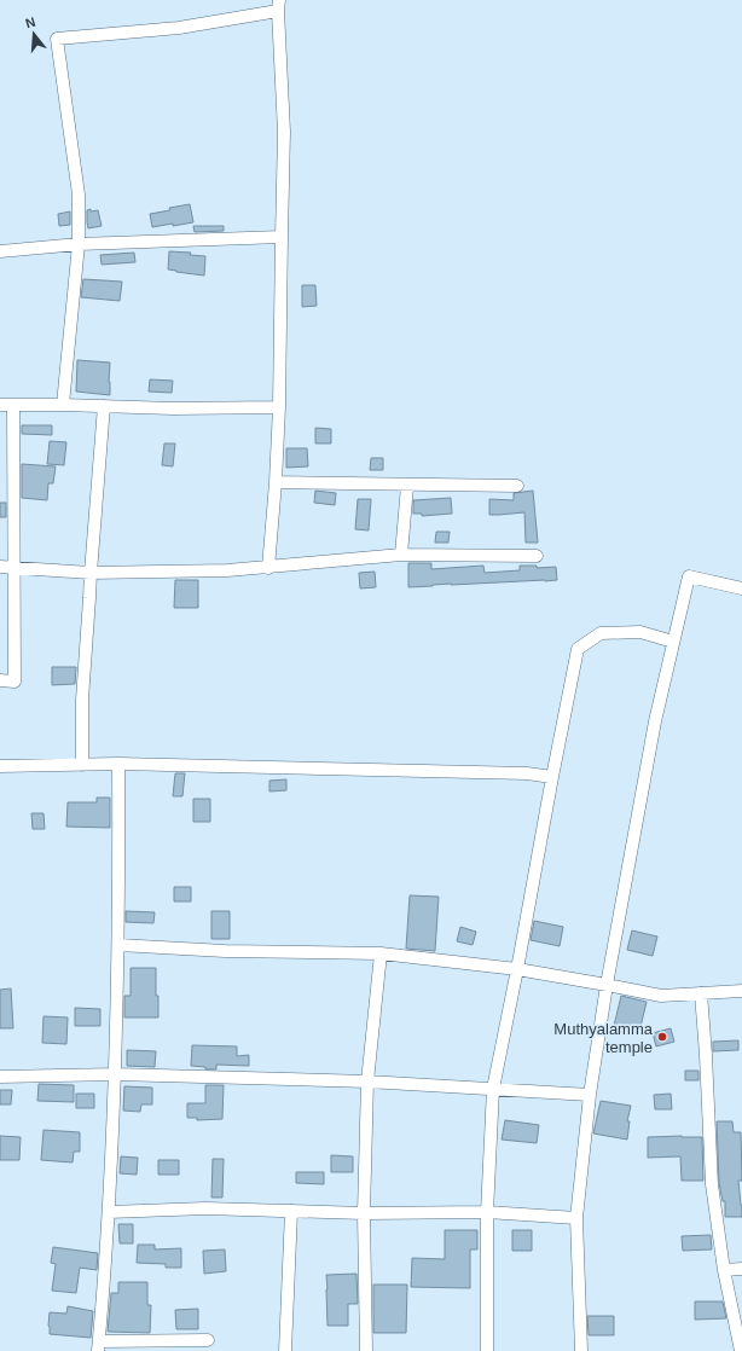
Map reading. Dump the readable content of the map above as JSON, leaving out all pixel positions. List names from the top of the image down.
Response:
{
  "places": ["Muthyalamma temple"],
  "north": "top"
}
